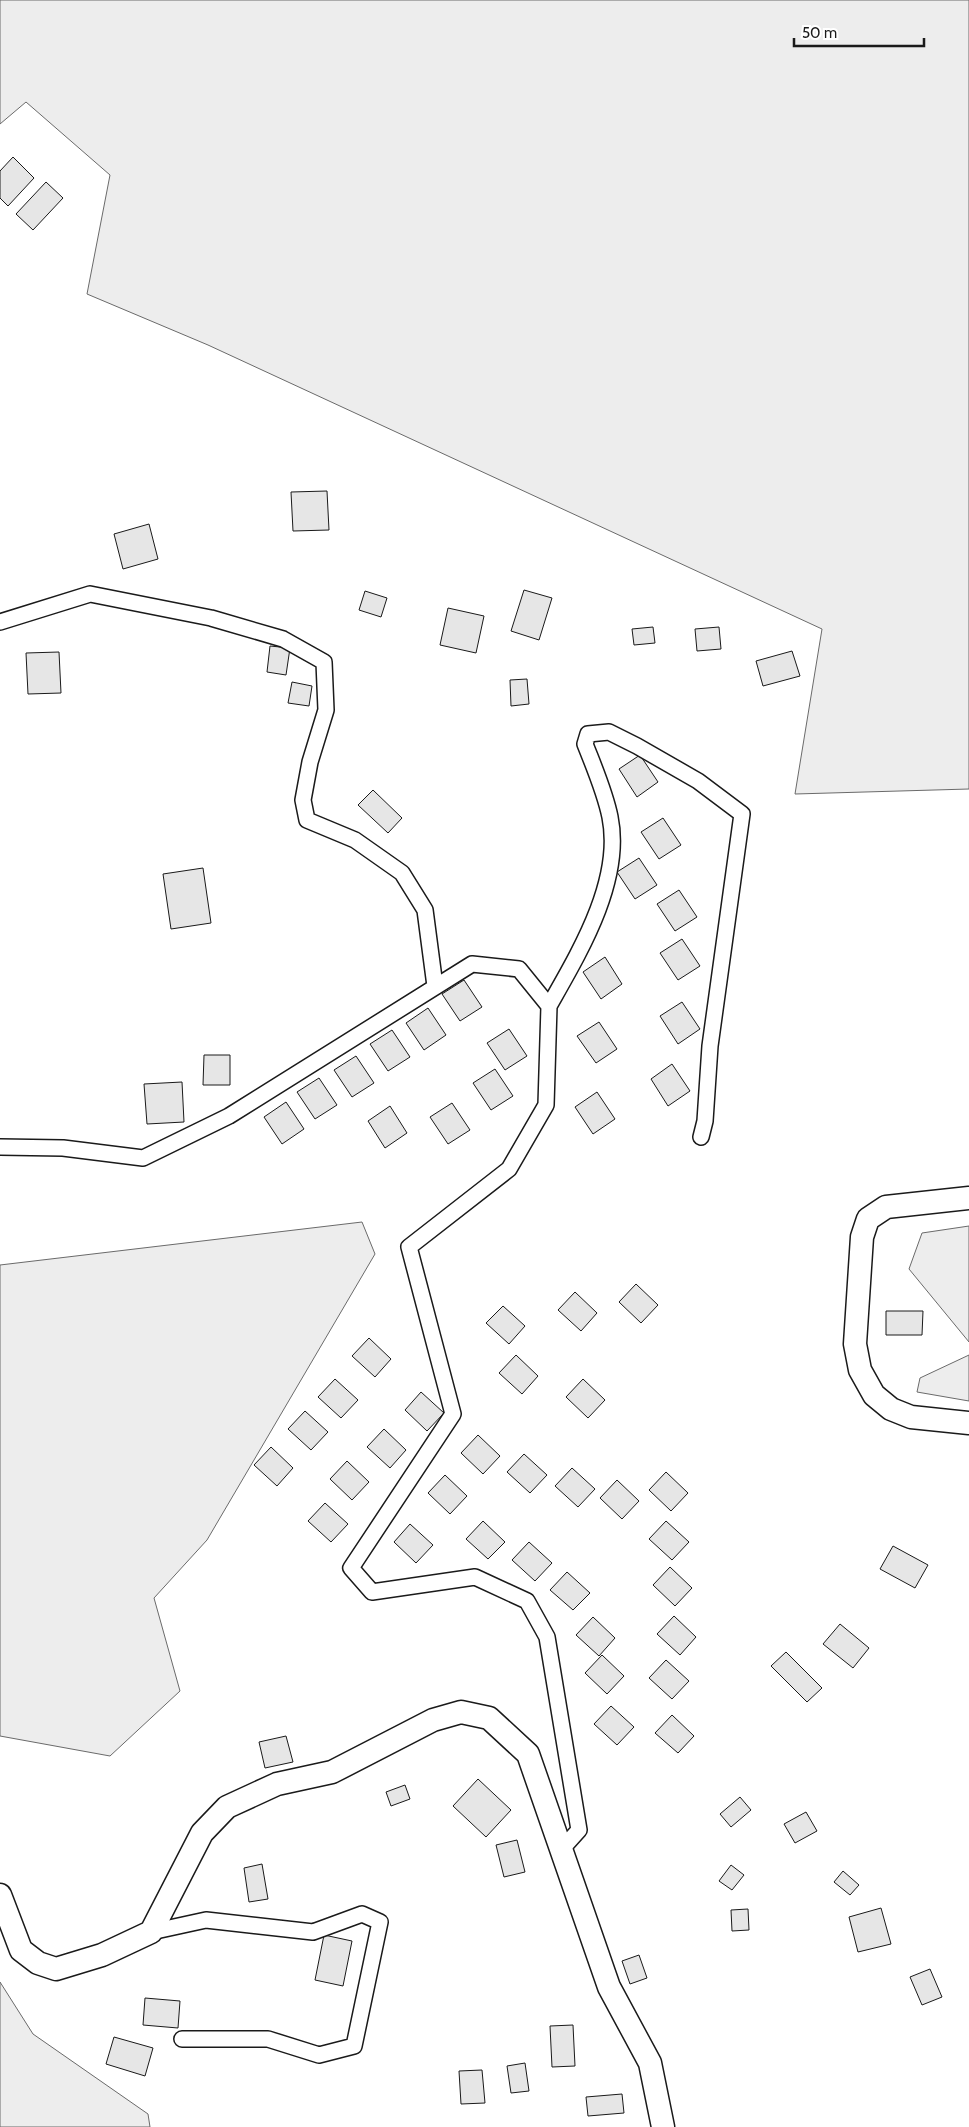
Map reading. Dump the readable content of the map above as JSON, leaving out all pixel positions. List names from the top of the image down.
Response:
{
  "scale_bar": "50 m"
}
